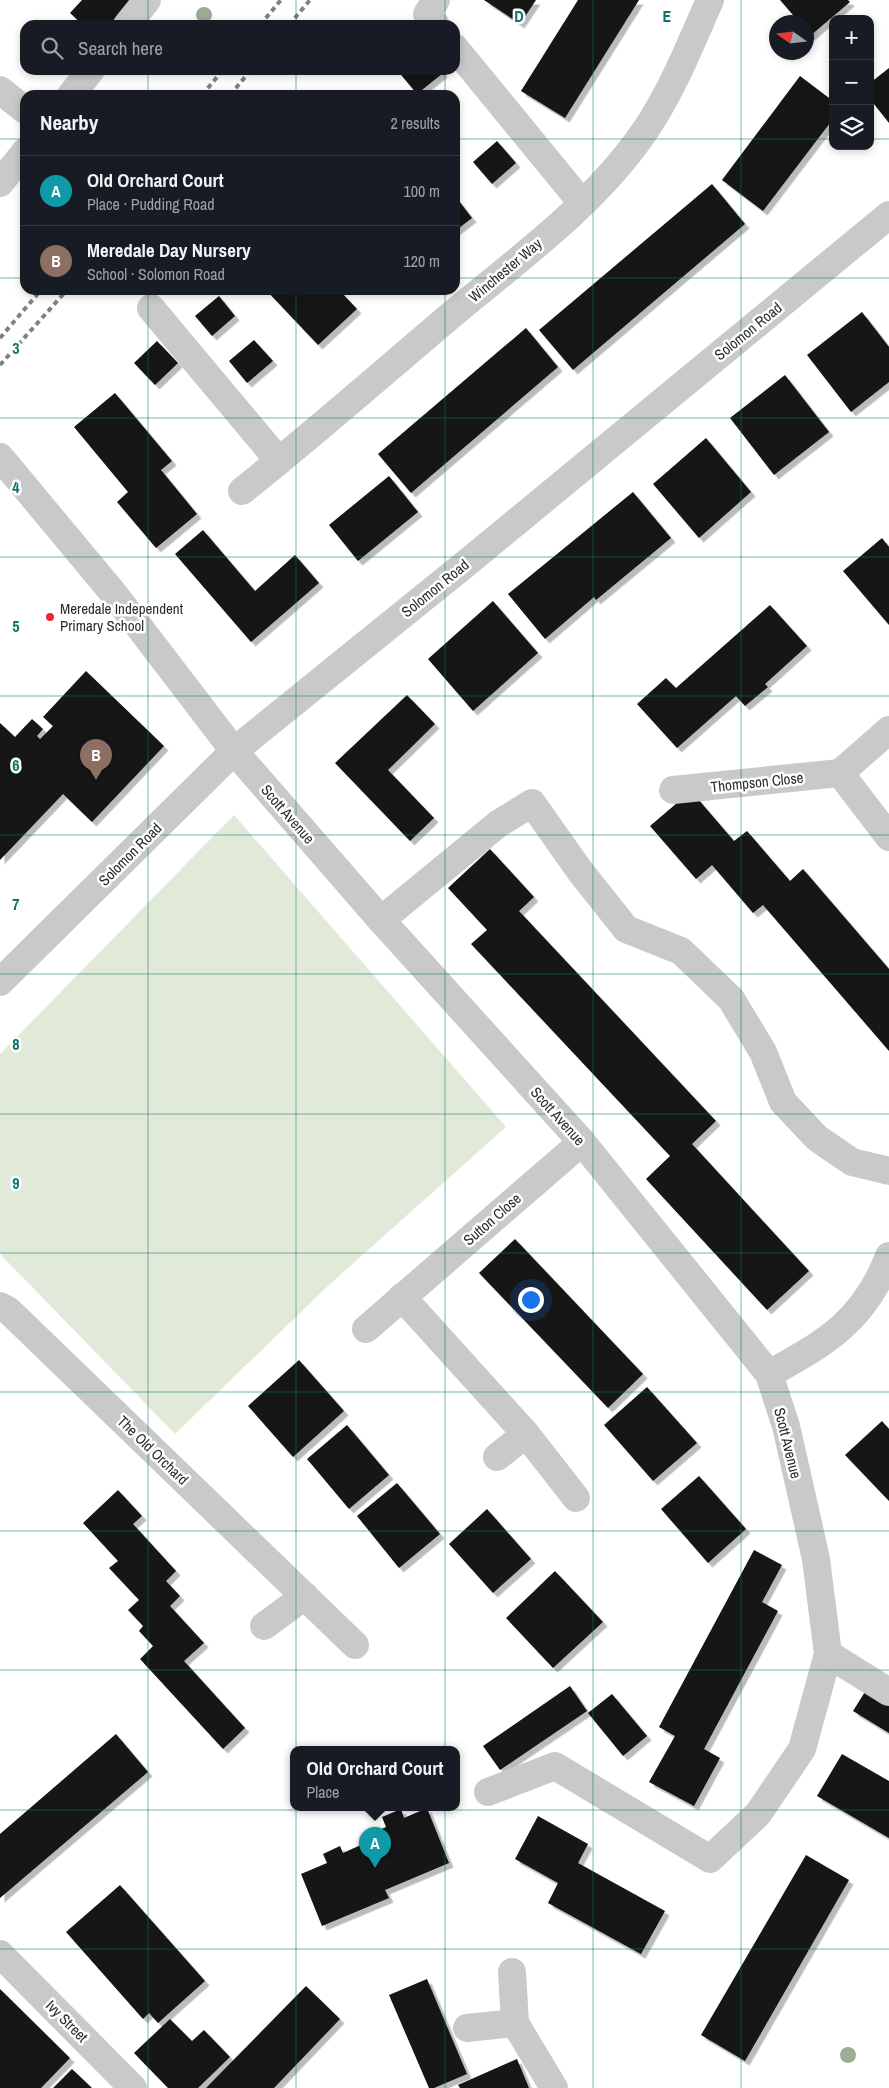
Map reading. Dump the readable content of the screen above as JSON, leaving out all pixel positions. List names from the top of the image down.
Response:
{
  "streets": {
    "street": [
      "Winchester Way",
      "Solomon Road",
      "Thompson Close",
      "Scott Avenue",
      "Sutton Close",
      "The Old Orchard",
      "Ivy Street"
    ]
  },
  "crossings": [
    ["Solomon Road", "Scott Avenue"],
    ["Scott Avenue", "Sutton Close"]
  ],
  "places": ["Meredale Independent Primary School"],
  "north": "left",
  "page": {
    "map_buttons": ["+", "−"],
    "search": "Search here",
    "heading": ["Nearby", "2 results"],
    "list": [
      {
        "mark": "A",
        "name": "Old Orchard Court",
        "note": "Place · Pudding Road",
        "value": "100 m"
      },
      {
        "mark": "B",
        "name": "Meredale Day Nursery",
        "note": "School · Solomon Road",
        "value": "120 m"
      }
    ],
    "pins": ["B", "A"],
    "popup": ["Old Orchard Court", "Place"]
  },
  "grid": {
    "columns": ["D", "E"],
    "rows": [
      "3",
      "4",
      "5",
      "6",
      "7",
      "8",
      "9"
    ]
  }
}
